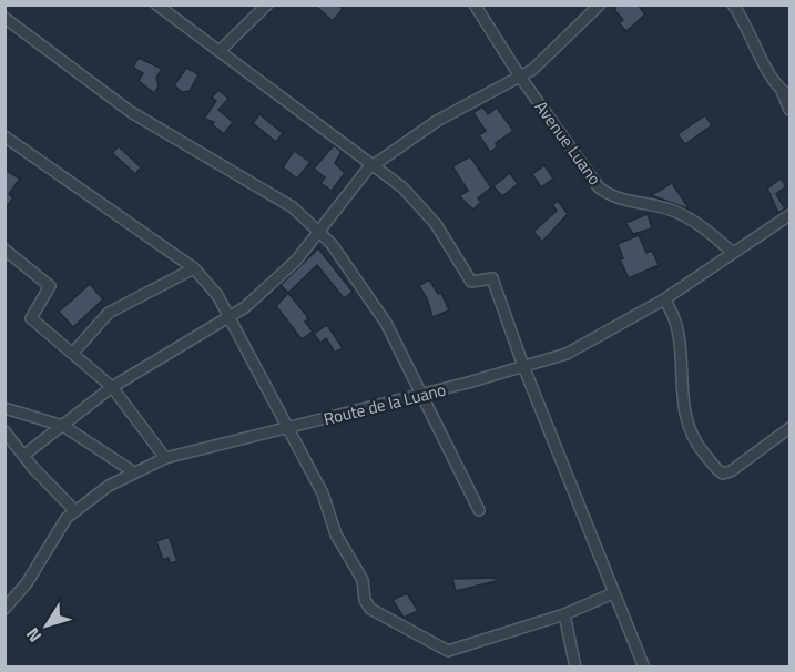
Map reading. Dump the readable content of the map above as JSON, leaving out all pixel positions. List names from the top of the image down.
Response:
{
  "streets": {
    "street": ["Avenue Luano", "Route de la Luano"]
  },
  "crossings": [
    ["Avenue Luano", "Route de la Luano"]
  ],
  "north": "bottom left"
}
